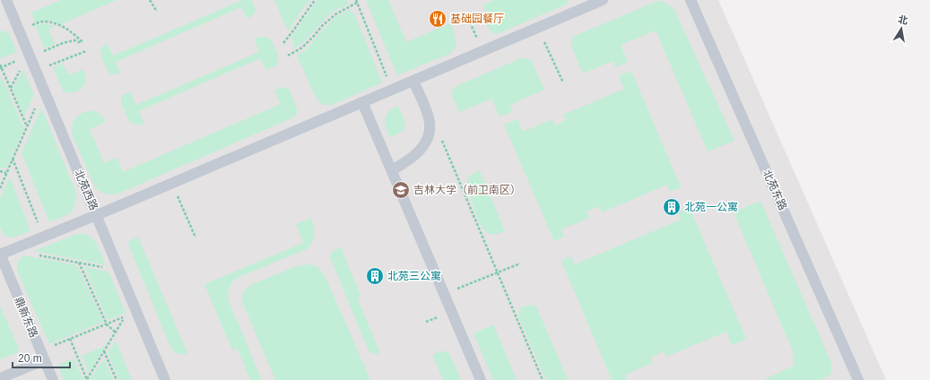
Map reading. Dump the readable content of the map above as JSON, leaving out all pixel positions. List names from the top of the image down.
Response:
{
  "streets": {
    "lane": ["北苑西路", "北苑东路", "鼎新东路"]
  },
  "places": {
    "restaurant": ["基础园餐厅"],
    "school or university": ["吉林大学（前卫南区）"],
    "building": ["北苑一公寓", "北苑三公寓"]
  },
  "scale_bar": "20 m",
  "north": "top"
}
